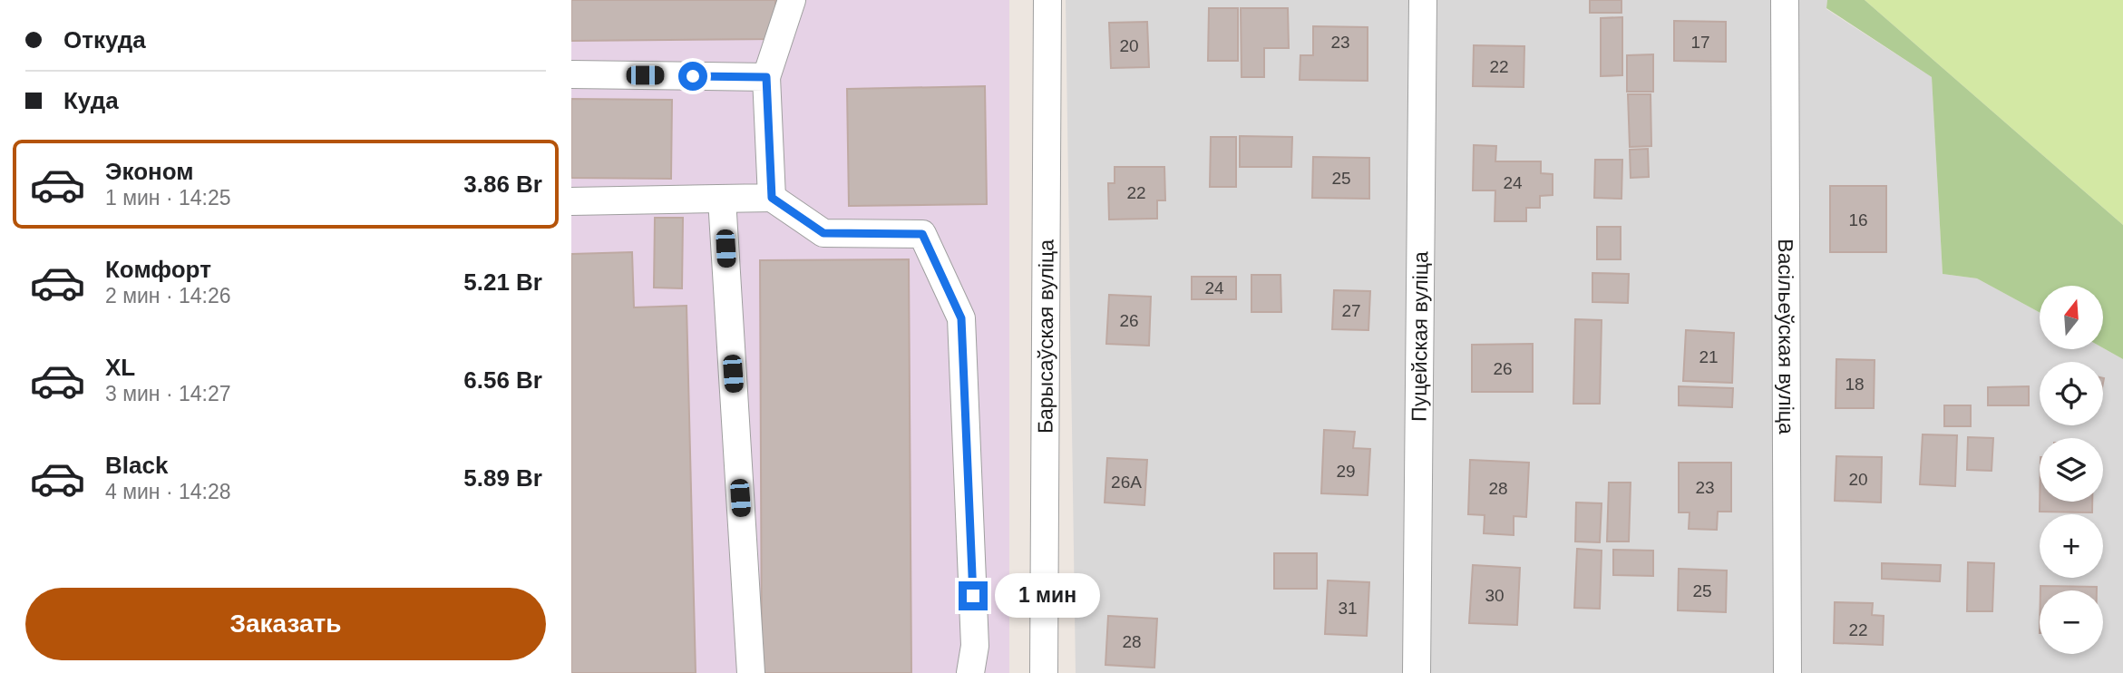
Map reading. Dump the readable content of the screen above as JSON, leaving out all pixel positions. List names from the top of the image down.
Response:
{
  "streets": {
    "street": ["Барысаўская вуліца", "Пуцейская вуліца", "Васільеўская вуліца"]
  },
  "house_numbers": [
    "23",
    "17",
    "20",
    "22",
    "25",
    "24",
    "22",
    "16",
    "24",
    "27",
    "26",
    "21",
    "26",
    "18",
    "29",
    "20",
    "26А",
    "23",
    "28",
    "25",
    "30",
    "31",
    "22",
    "28"
  ],
  "north": "top",
  "page": {
    "banner": ["Откуда", "Куда"],
    "list": [
      {
        "name": "Эконом",
        "note": "1 мин · 14:25",
        "value": "3.86 Br"
      },
      {
        "name": "Комфорт",
        "note": "2 мин · 14:26",
        "value": "5.21 Br"
      },
      {
        "name": "XL",
        "note": "3 мин · 14:27",
        "value": "6.56 Br"
      },
      {
        "name": "Black",
        "note": "4 мин · 14:28",
        "value": "5.89 Br"
      }
    ],
    "map_buttons": ["+", "−"],
    "bubble": "1 мин",
    "buttons": "Заказать"
  }
}
